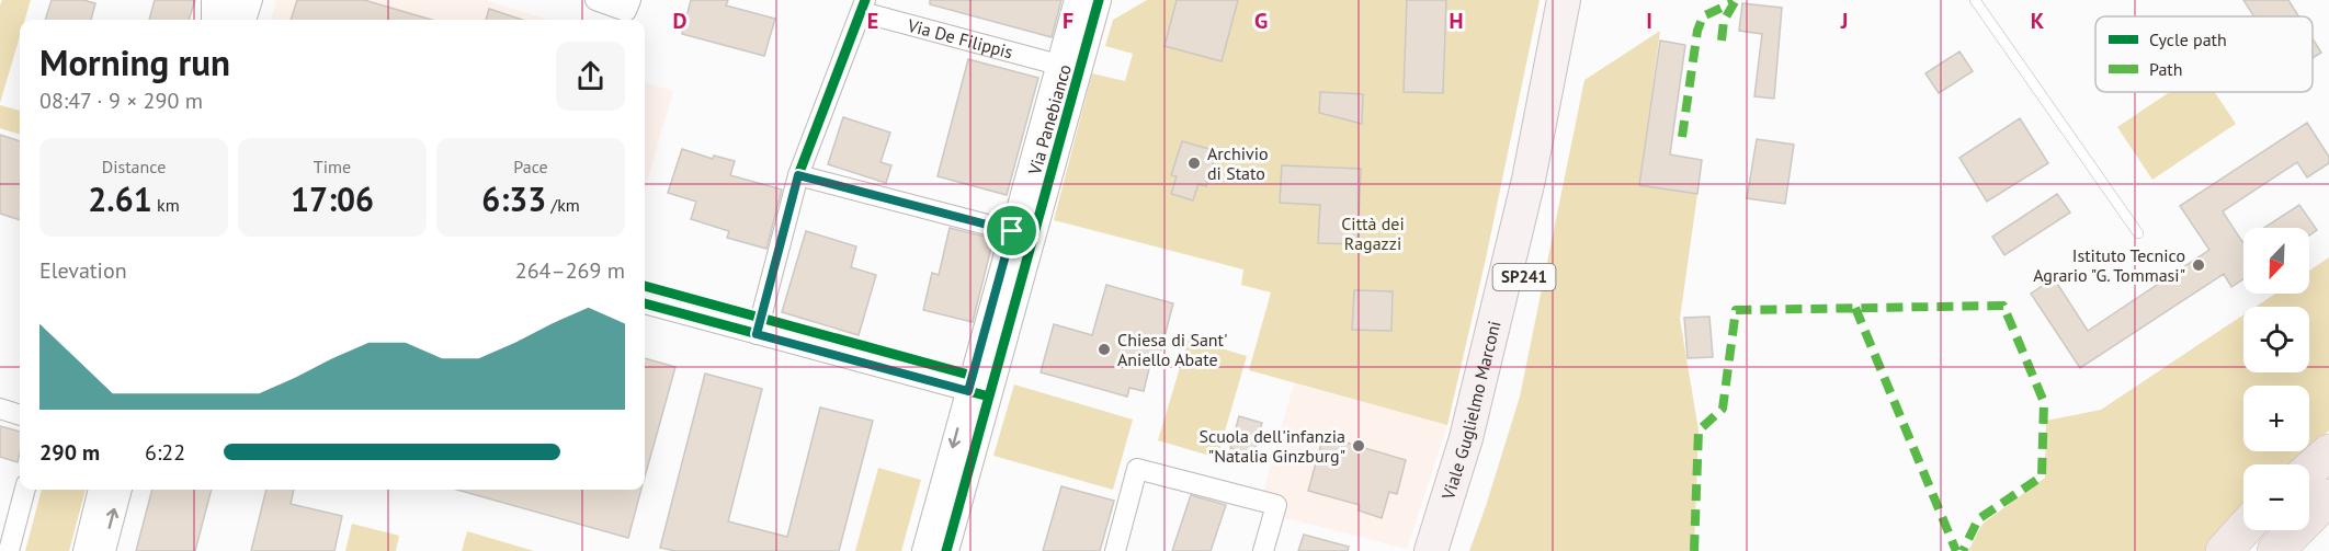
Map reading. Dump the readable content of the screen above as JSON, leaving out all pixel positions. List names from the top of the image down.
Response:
{
  "streets": {
    "main road": ["SP241", "Viale Guglielmo Marconi"],
    "street": ["Via De Filippis", "Via Panebianco"]
  },
  "crossings": [
    ["Via De Filippis", "Via Panebianco"]
  ],
  "parks": ["Città dei Ragazzi"],
  "places": [
    "Archivio di Stato",
    "Istituto Tecnico Agrario \"G. Tommasi\"",
    "Chiesa di Sant' Aniello Abate",
    "Scuola dell'infanzia \"Natalia Ginzburg\""
  ],
  "legend": ["Cycle path", "Path"],
  "north": "bottom left",
  "page": {
    "heading": ["Morning run", "08:47 · 9 × 290 m"],
    "stats": [
      ["Distance", "2.61 km"],
      ["Time", "17:06"],
      ["Pace", "6:33 /km"]
    ],
    "map_buttons": ["+", "−"],
    "chart": ["Elevation", "264–269 m"],
    "list": [
      {
        "name": "290 m",
        "note": "6:22"
      }
    ]
  },
  "grid": {
    "columns": [
      "D",
      "E",
      "F",
      "G",
      "H",
      "I",
      "J",
      "K"
    ]
  }
}
